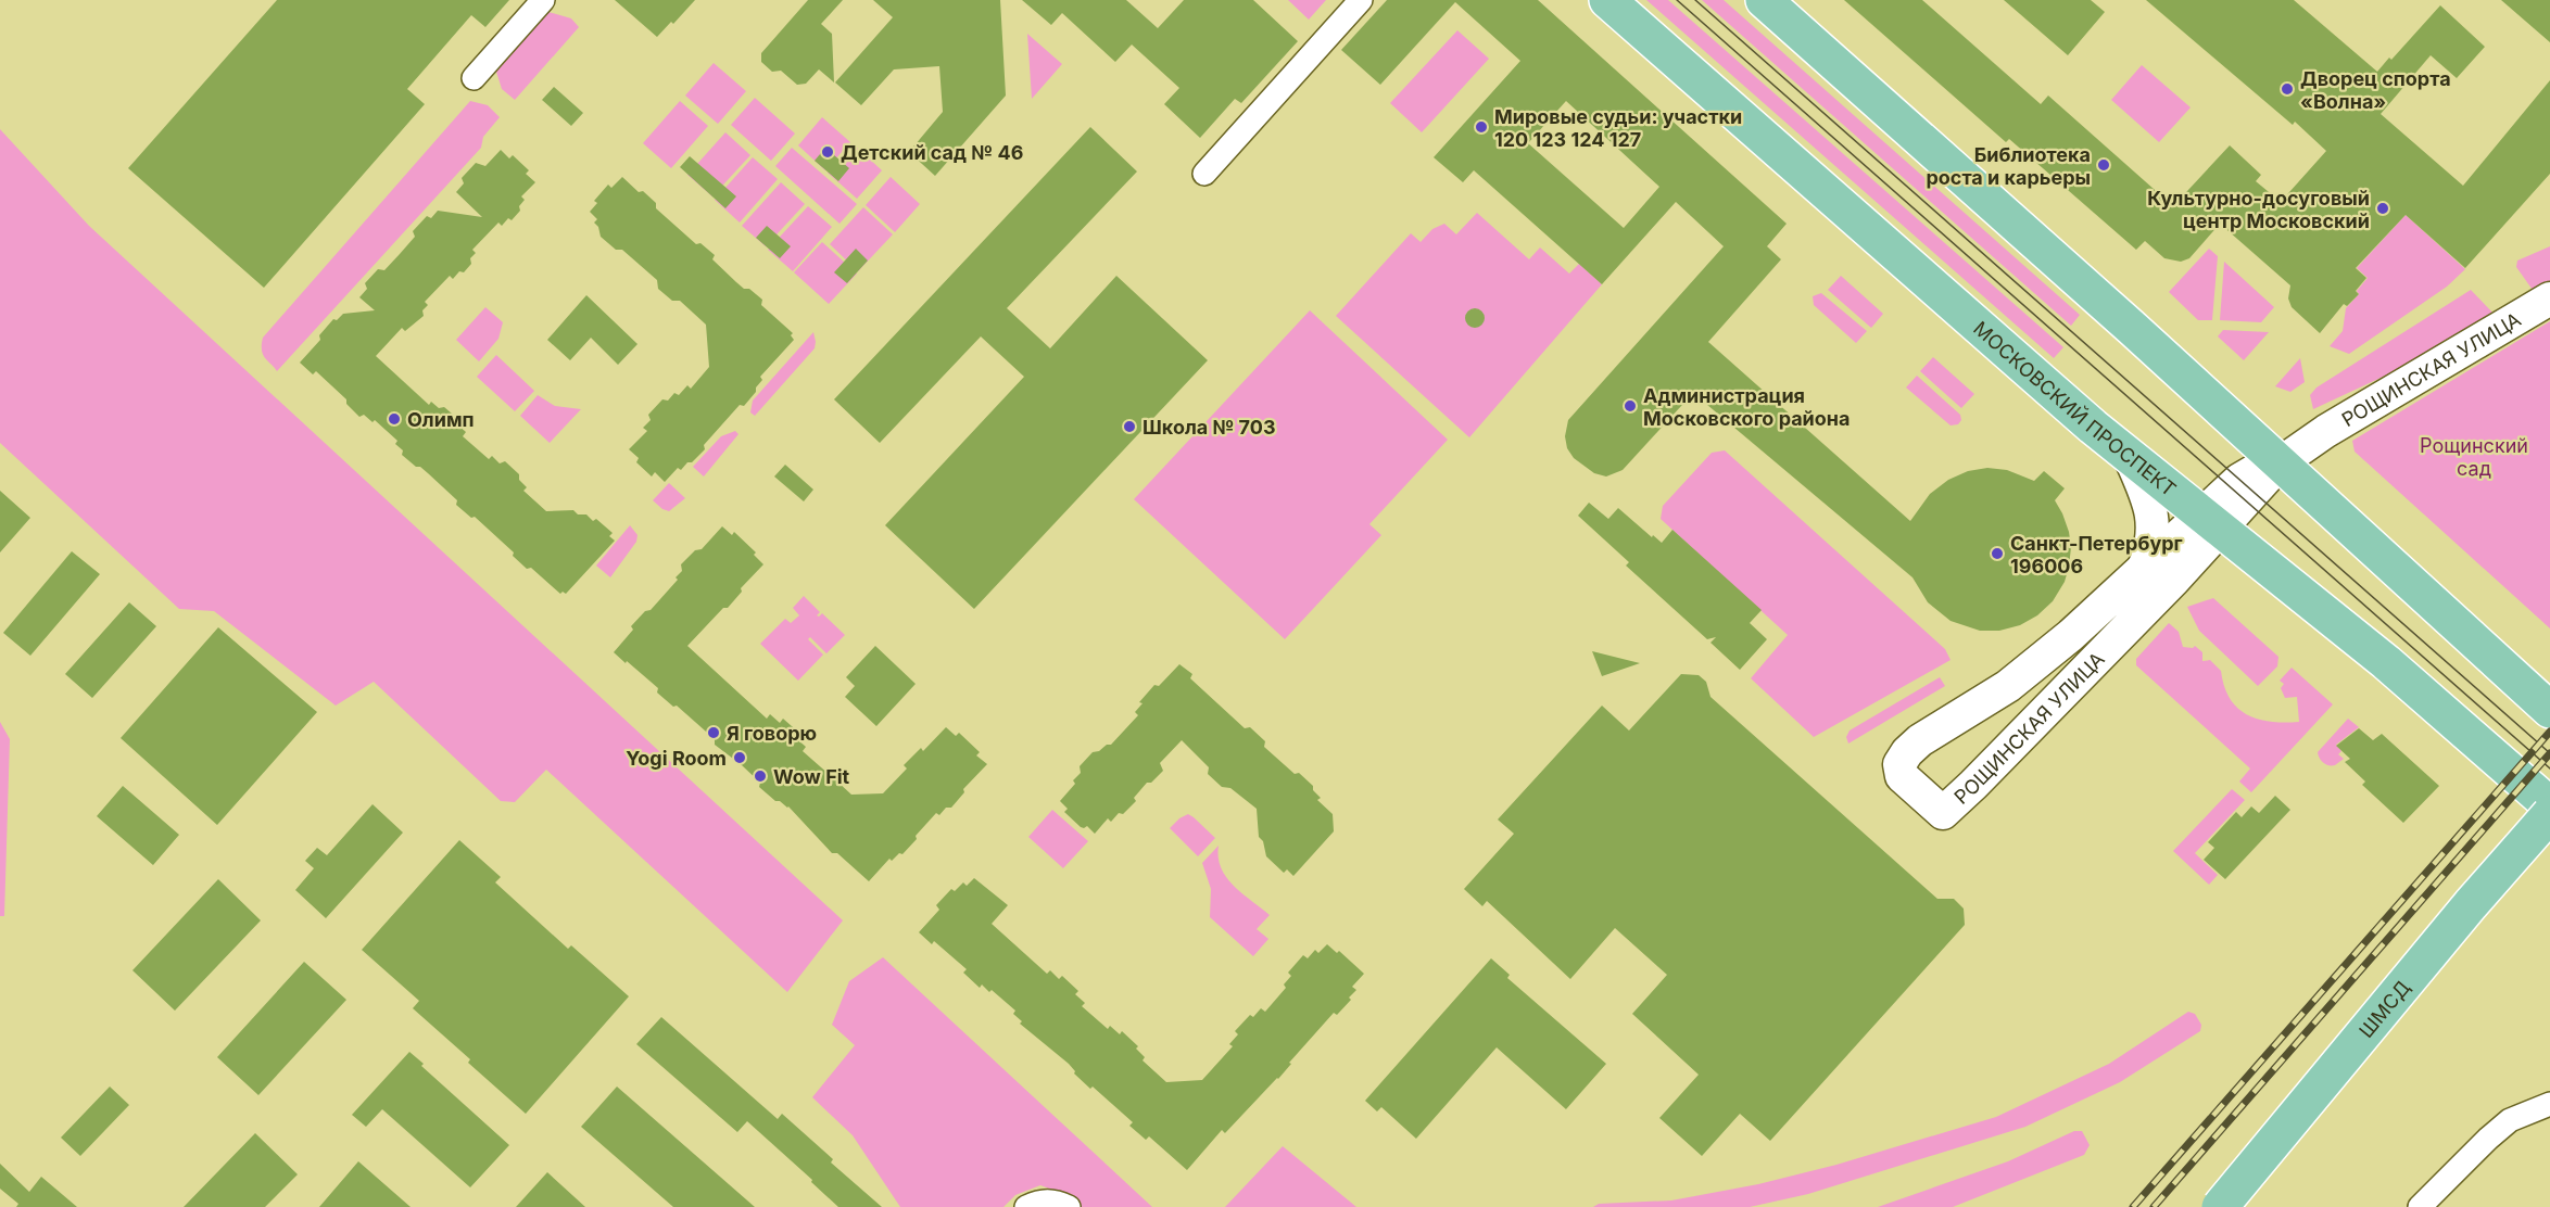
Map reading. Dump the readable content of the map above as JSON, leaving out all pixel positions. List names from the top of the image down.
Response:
{
  "streets": {
    "main road": ["МОСКОВСКИЙ ПРОСПЕКТ", "ШМСД"],
    "street": ["РОЩИНСКАЯ УЛИЦА"]
  },
  "crossings": [
    ["РОЩИНСКАЯ УЛИЦА", "МОСКОВСКИЙ ПРОСПЕКТ"]
  ],
  "parks": ["Рощинский сад"],
  "places": [
    "Дворец спорта «Волна»",
    "Мировые судьи: участки 120 123 124 127",
    "Детский сад № 46",
    "Библиотека роста и карьеры",
    "Культурно-досуговый центр Московский",
    "Администрация Московского района",
    "Олимп",
    "Школа № 703",
    "Санкт-Петербург 196006",
    "Я говорю",
    "Yogi Room",
    "Wow Fit"
  ]
}
